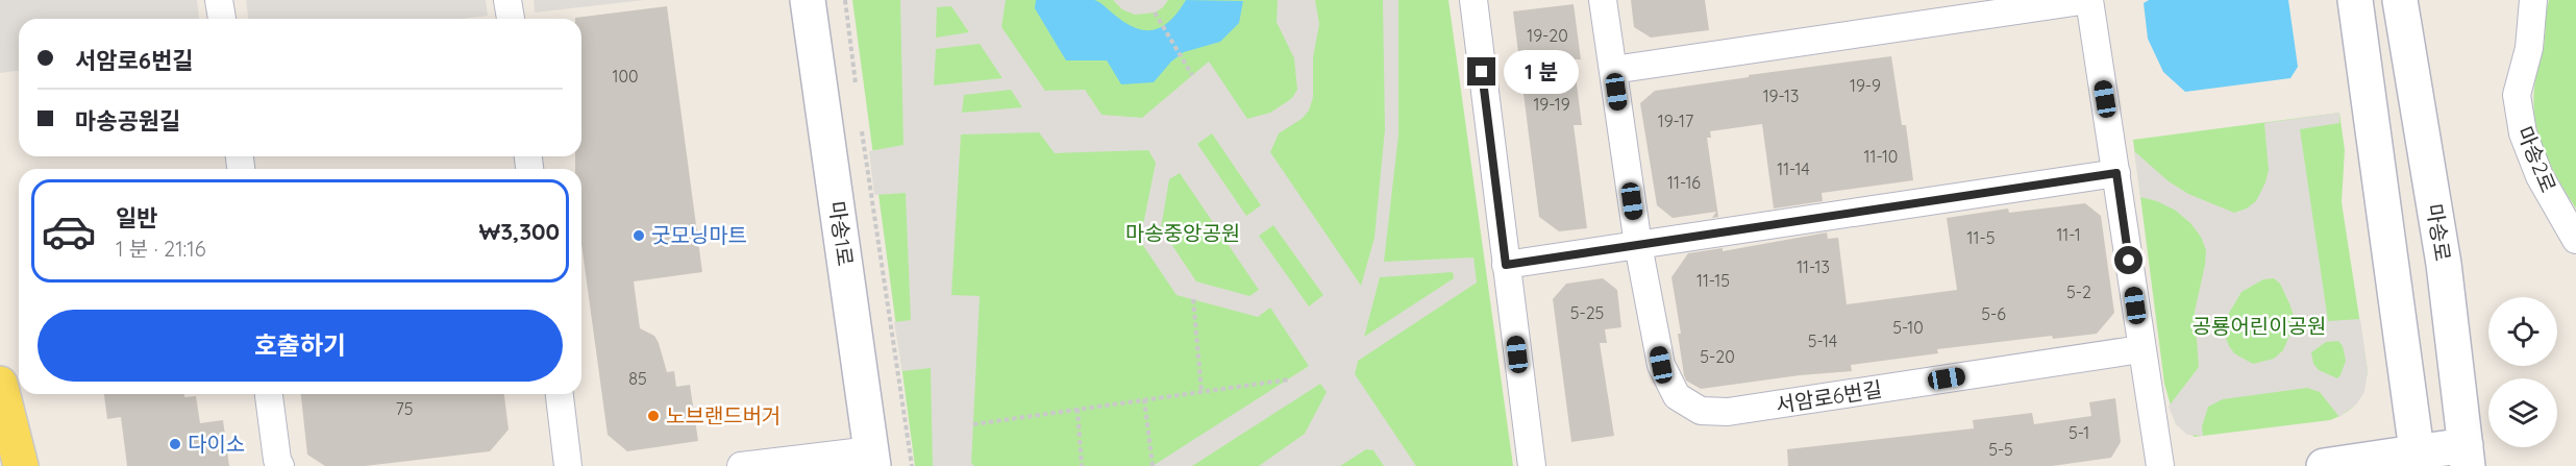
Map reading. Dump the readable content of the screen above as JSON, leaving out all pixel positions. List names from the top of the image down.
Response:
{
  "streets": {
    "street": [
      "마송2로",
      "마송로",
      "마송1로",
      "서암로6번길"
    ]
  },
  "parks": ["마송중앙공원", "공룡어린이공원"],
  "places": ["굿모닝마트", "노브랜드버거", "다이소"],
  "house_numbers": [
    "19-20",
    "100",
    "19-9",
    "19-13",
    "19-19",
    "19-17",
    "11-10",
    "11-14",
    "11-16",
    "11-1",
    "11-5",
    "11-13",
    "11-15",
    "5-2",
    "5-25",
    "5-6",
    "5-10",
    "5-14",
    "5-20",
    "85",
    "75",
    "5-1",
    "5-5"
  ],
  "page": {
    "banner": ["서암로6번길", "마송공원길"],
    "bubble": "1 분",
    "list": [
      {
        "name": "일반",
        "note": "1 분 · 21:16",
        "value": "₩3,300"
      }
    ],
    "buttons": "호출하기"
  }
}
